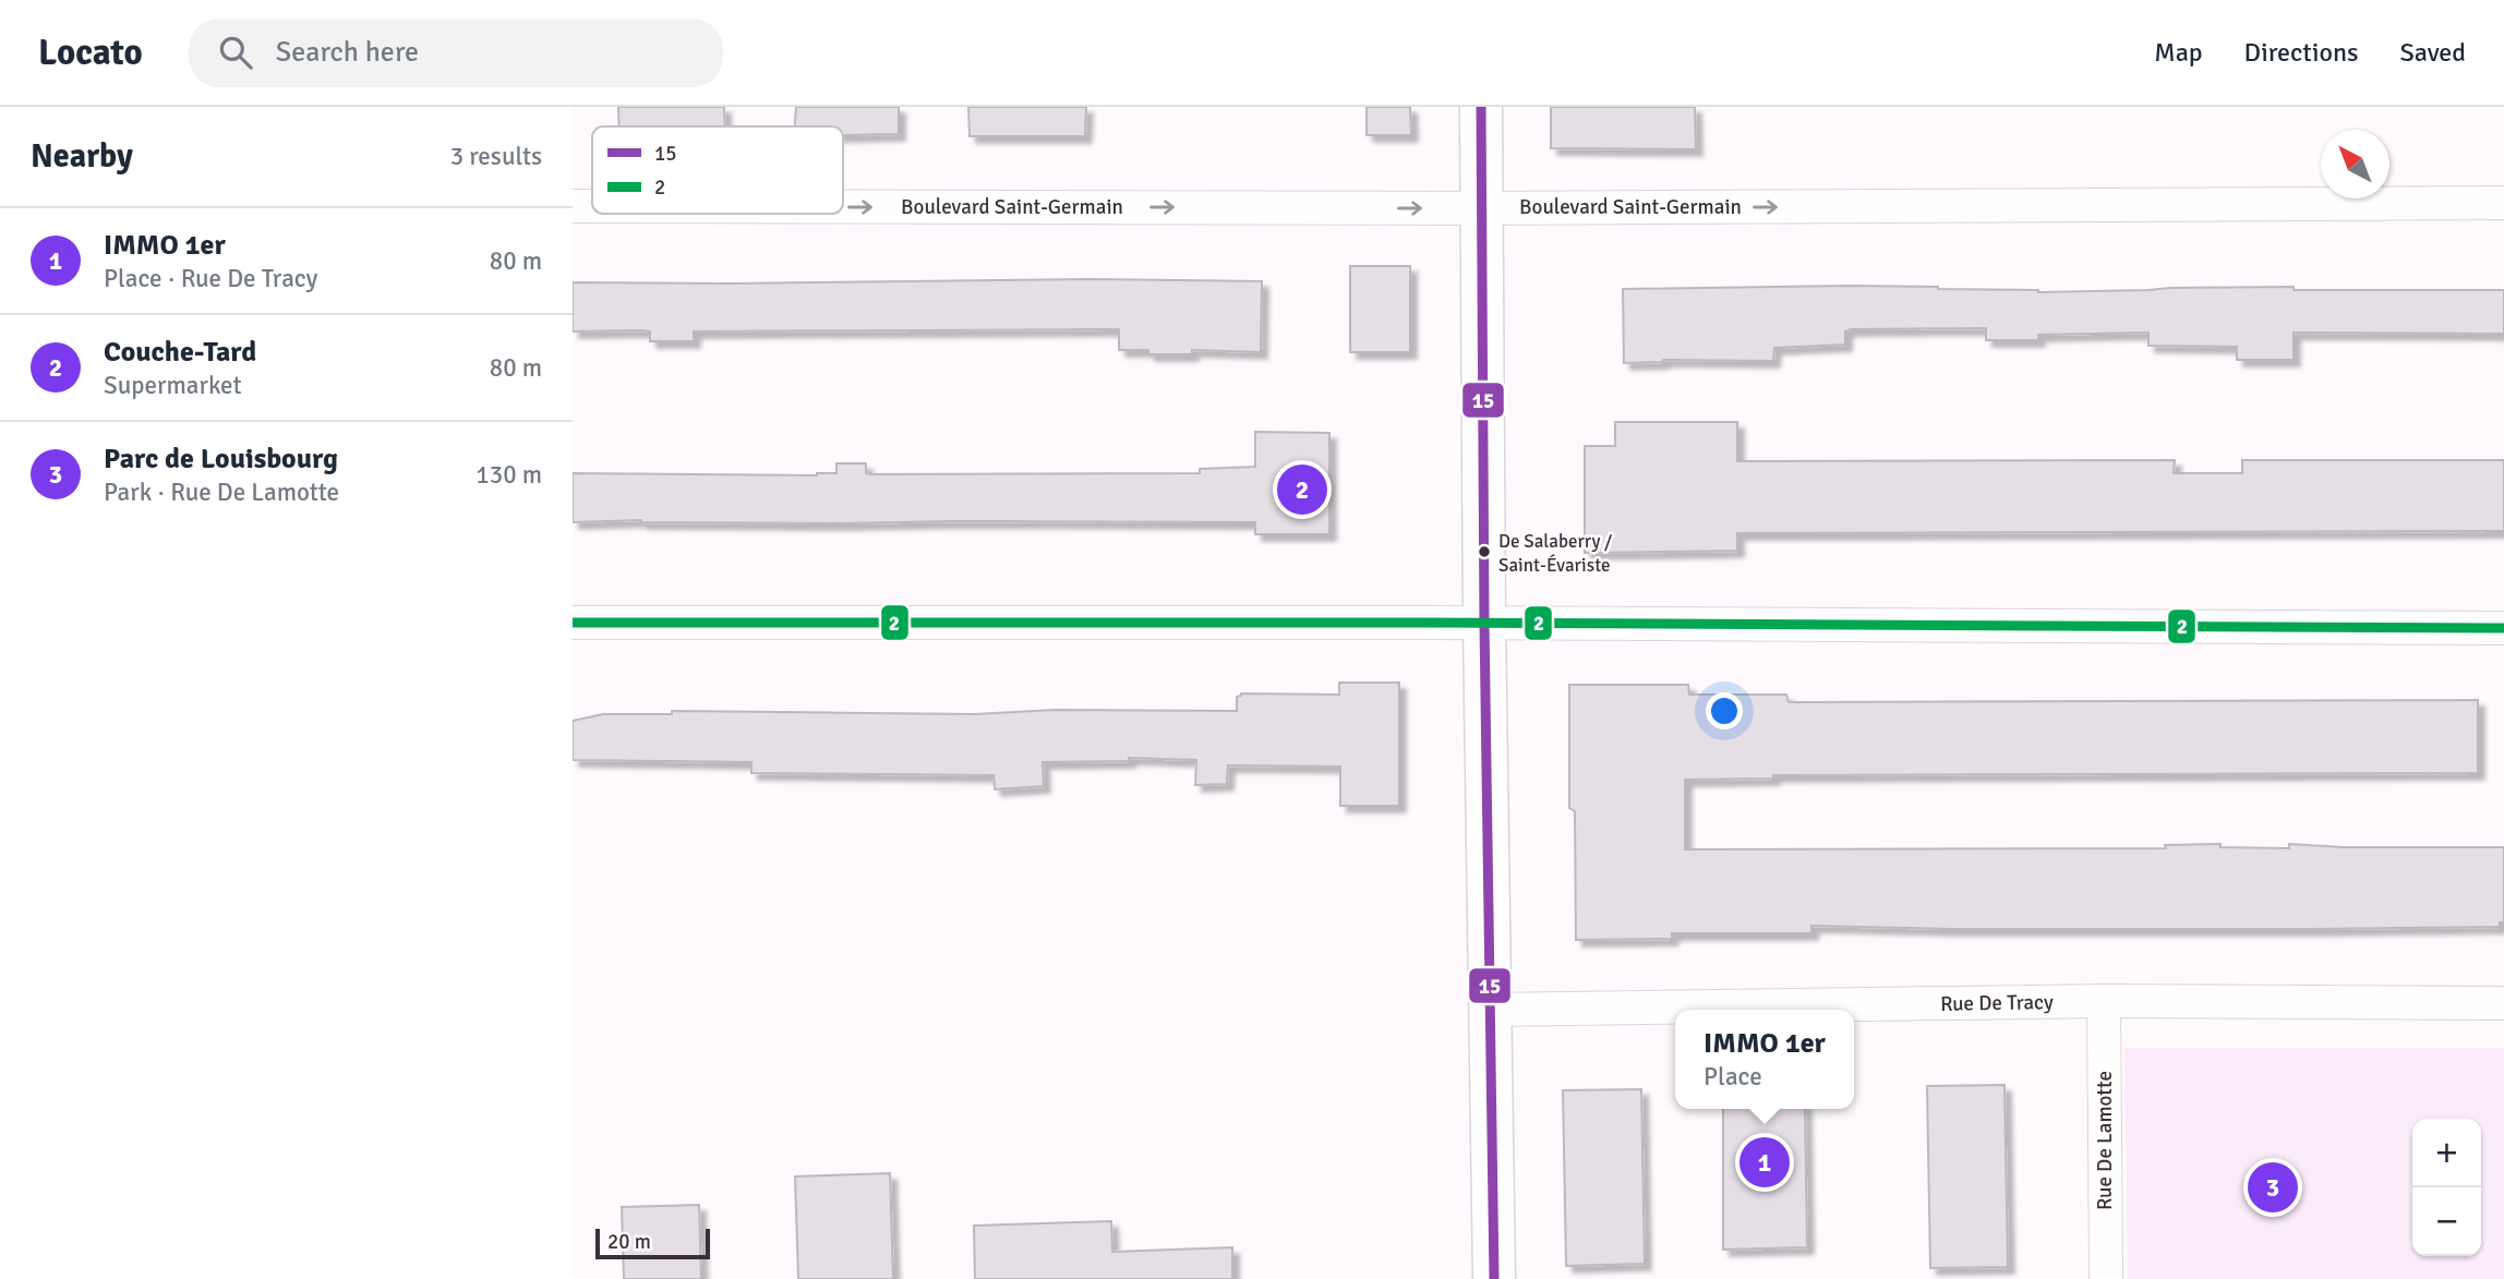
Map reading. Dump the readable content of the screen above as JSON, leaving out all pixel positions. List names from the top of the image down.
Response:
{
  "streets": {
    "street": ["Boulevard Saint-Germain", "Rue De Tracy", "Rue De Lamotte"]
  },
  "crossings": [
    ["Rue De Tracy", "Rue De Lamotte"]
  ],
  "one_way": ["Boulevard Saint-Germain"],
  "places": ["De Salaberry / Saint-Évariste"],
  "lines": ["transit line 15", "transit line 2"],
  "legend": ["15", "2"],
  "scale_bar": "20 m",
  "north": "top left",
  "page": {
    "header": "Locato",
    "search": "Search here",
    "nav": ["Map", "Directions", "Saved"],
    "heading": ["Nearby", "3 results"],
    "list": [
      {
        "mark": "1",
        "name": "IMMO 1er",
        "note": "Place · Rue De Tracy",
        "value": "80 m"
      },
      {
        "mark": "2",
        "name": "Couche-Tard",
        "note": "Supermarket",
        "value": "80 m"
      },
      {
        "mark": "3",
        "name": "Parc de Louisbourg",
        "note": "Park · Rue De Lamotte",
        "value": "130 m"
      }
    ],
    "pins": ["2", "1", "3"],
    "popup": ["IMMO 1er", "Place"],
    "map_buttons": ["+", "−"],
    "scale": "20 m"
  }
}
